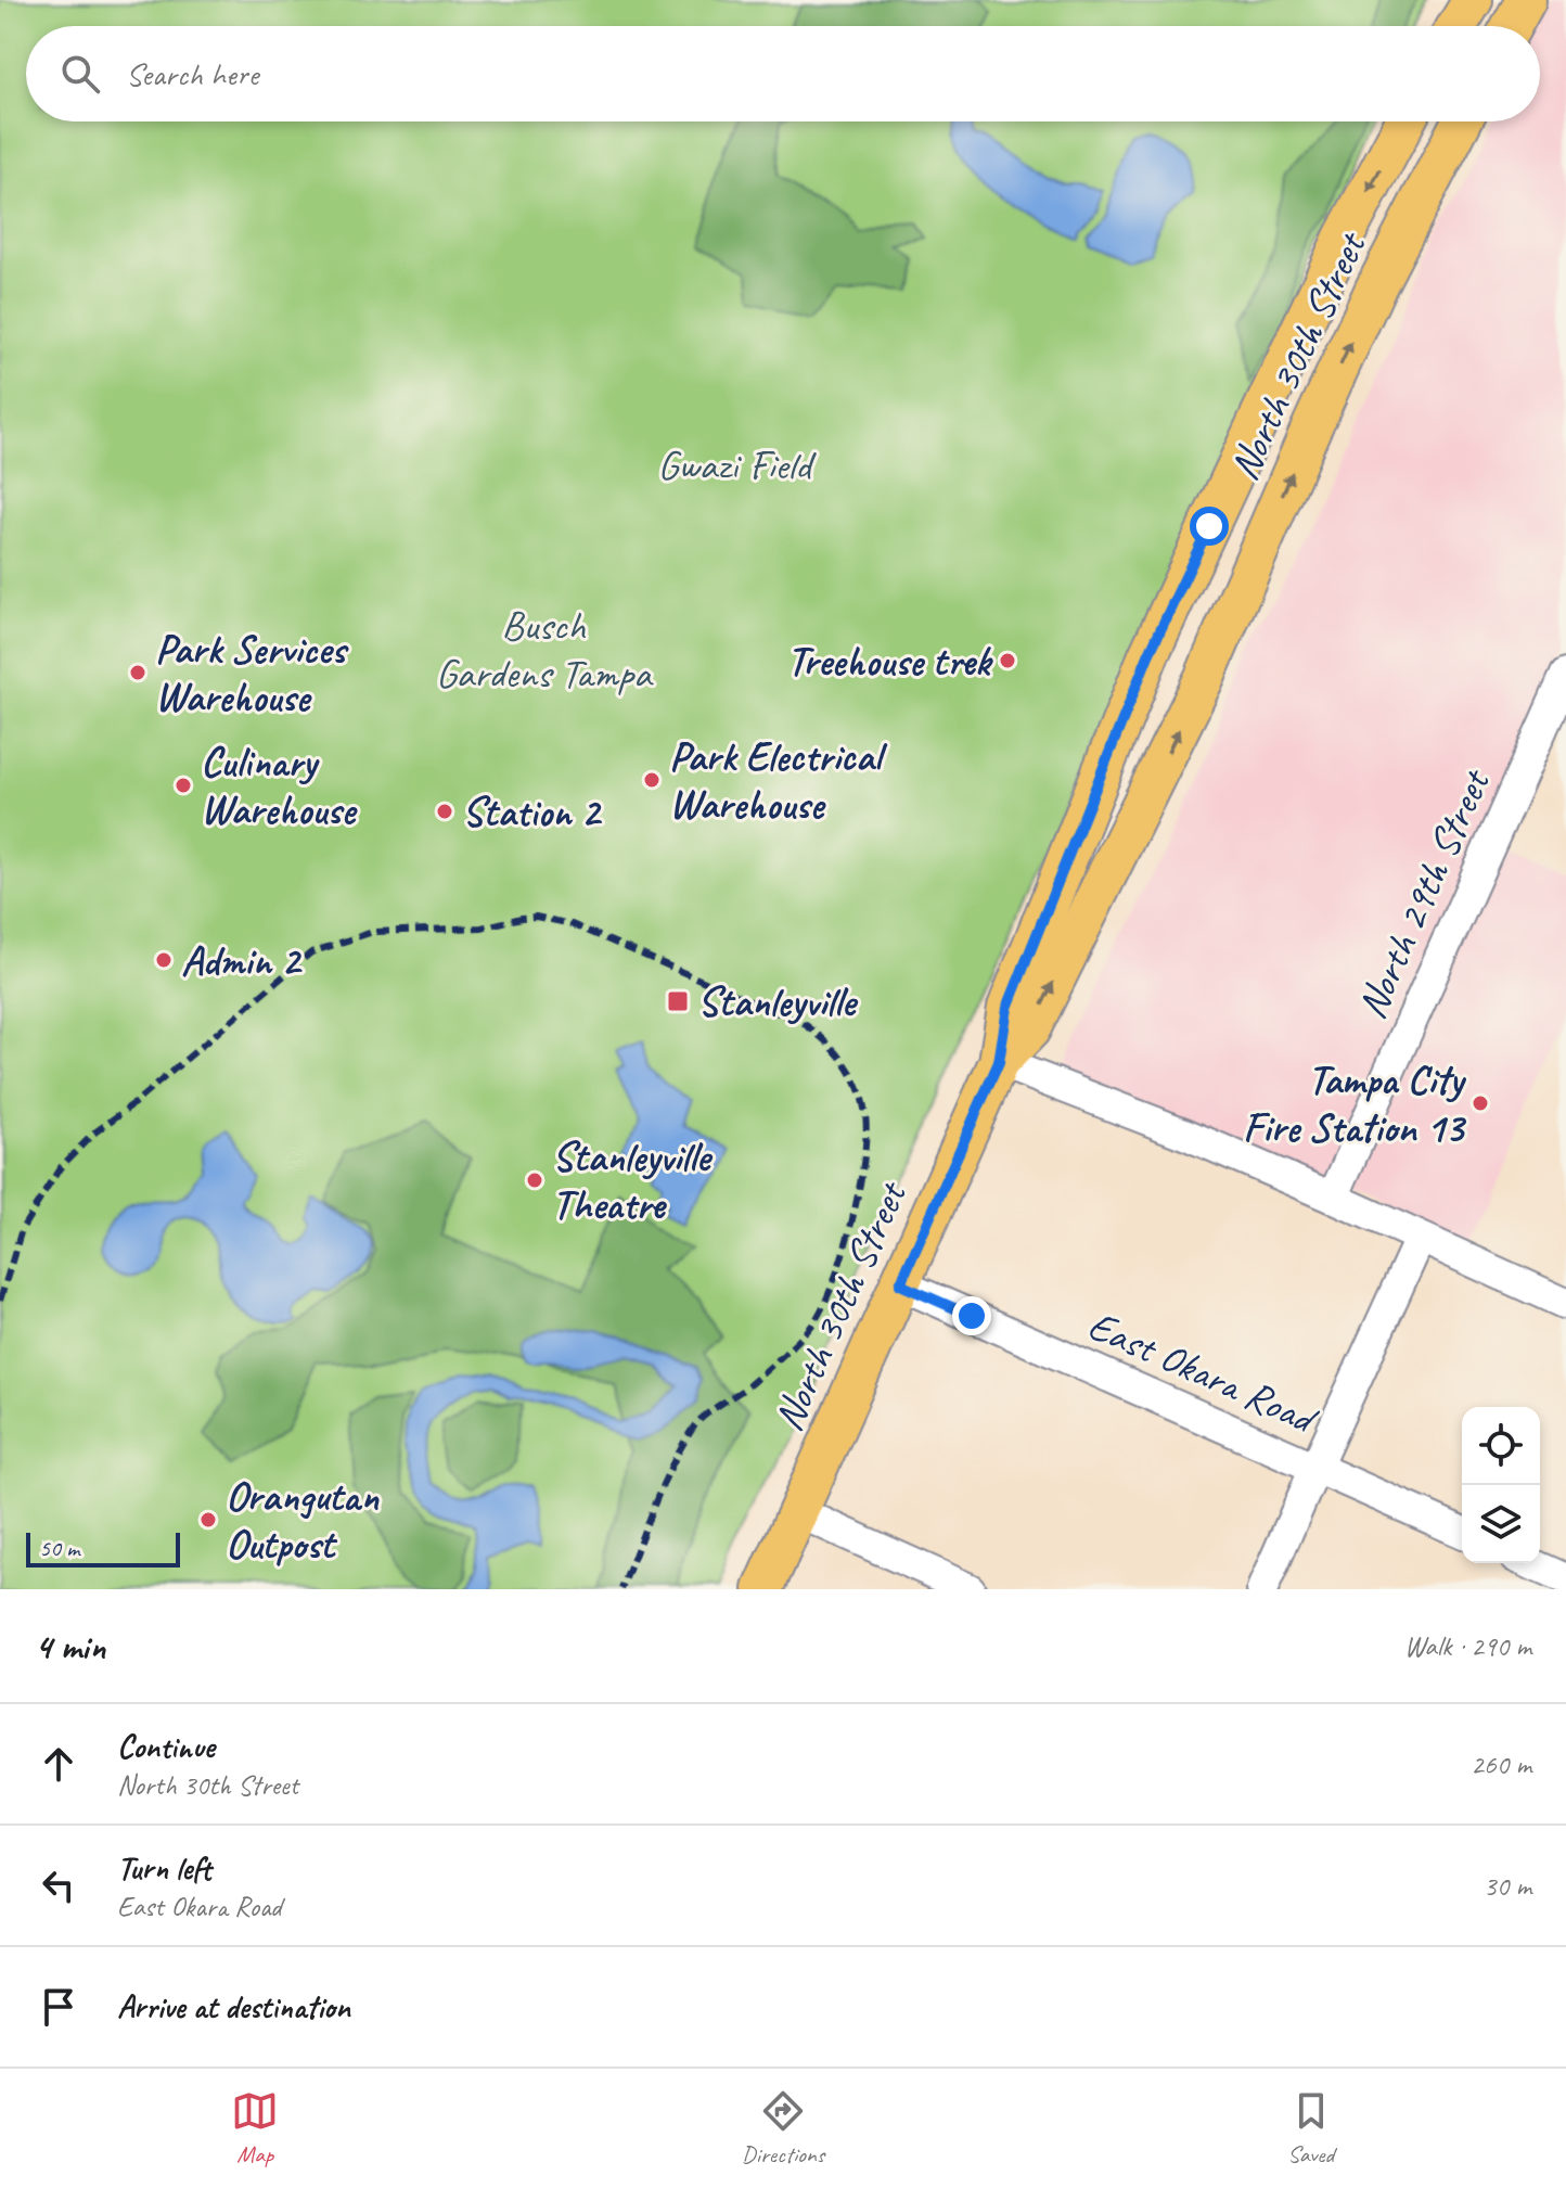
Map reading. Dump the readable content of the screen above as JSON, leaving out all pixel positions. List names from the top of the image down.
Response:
{
  "streets": {
    "main road": ["North 30th Street"],
    "street": ["North 29th Street", "East Okara Road"]
  },
  "crossings": [
    ["North 30th Street", "East Okara Road"]
  ],
  "parks": ["Gwazi Field", "Busch Gardens Tampa"],
  "places": {
    "other": [
      "Treehouse trek",
      "Park Services Warehouse",
      "Park Electrical Warehouse",
      "Culinary Warehouse",
      "Station 2",
      "Admin 2",
      "Tampa City Fire Station 13",
      "Stanleyville Theatre",
      "Orangutan Outpost"
    ],
    "transit": ["Stanleyville"]
  },
  "scale_bar": "50 m",
  "page": {
    "search": "Search here",
    "scale": "50 m",
    "heading": ["4 min", "Walk · 290 m"],
    "list": [
      ["Continue", "North 30th Street", "260 m"],
      ["Turn left", "East Okara Road", "30 m"],
      "Arrive at destination"
    ],
    "nav": ["Map", "Directions", "Saved"]
  }
}
